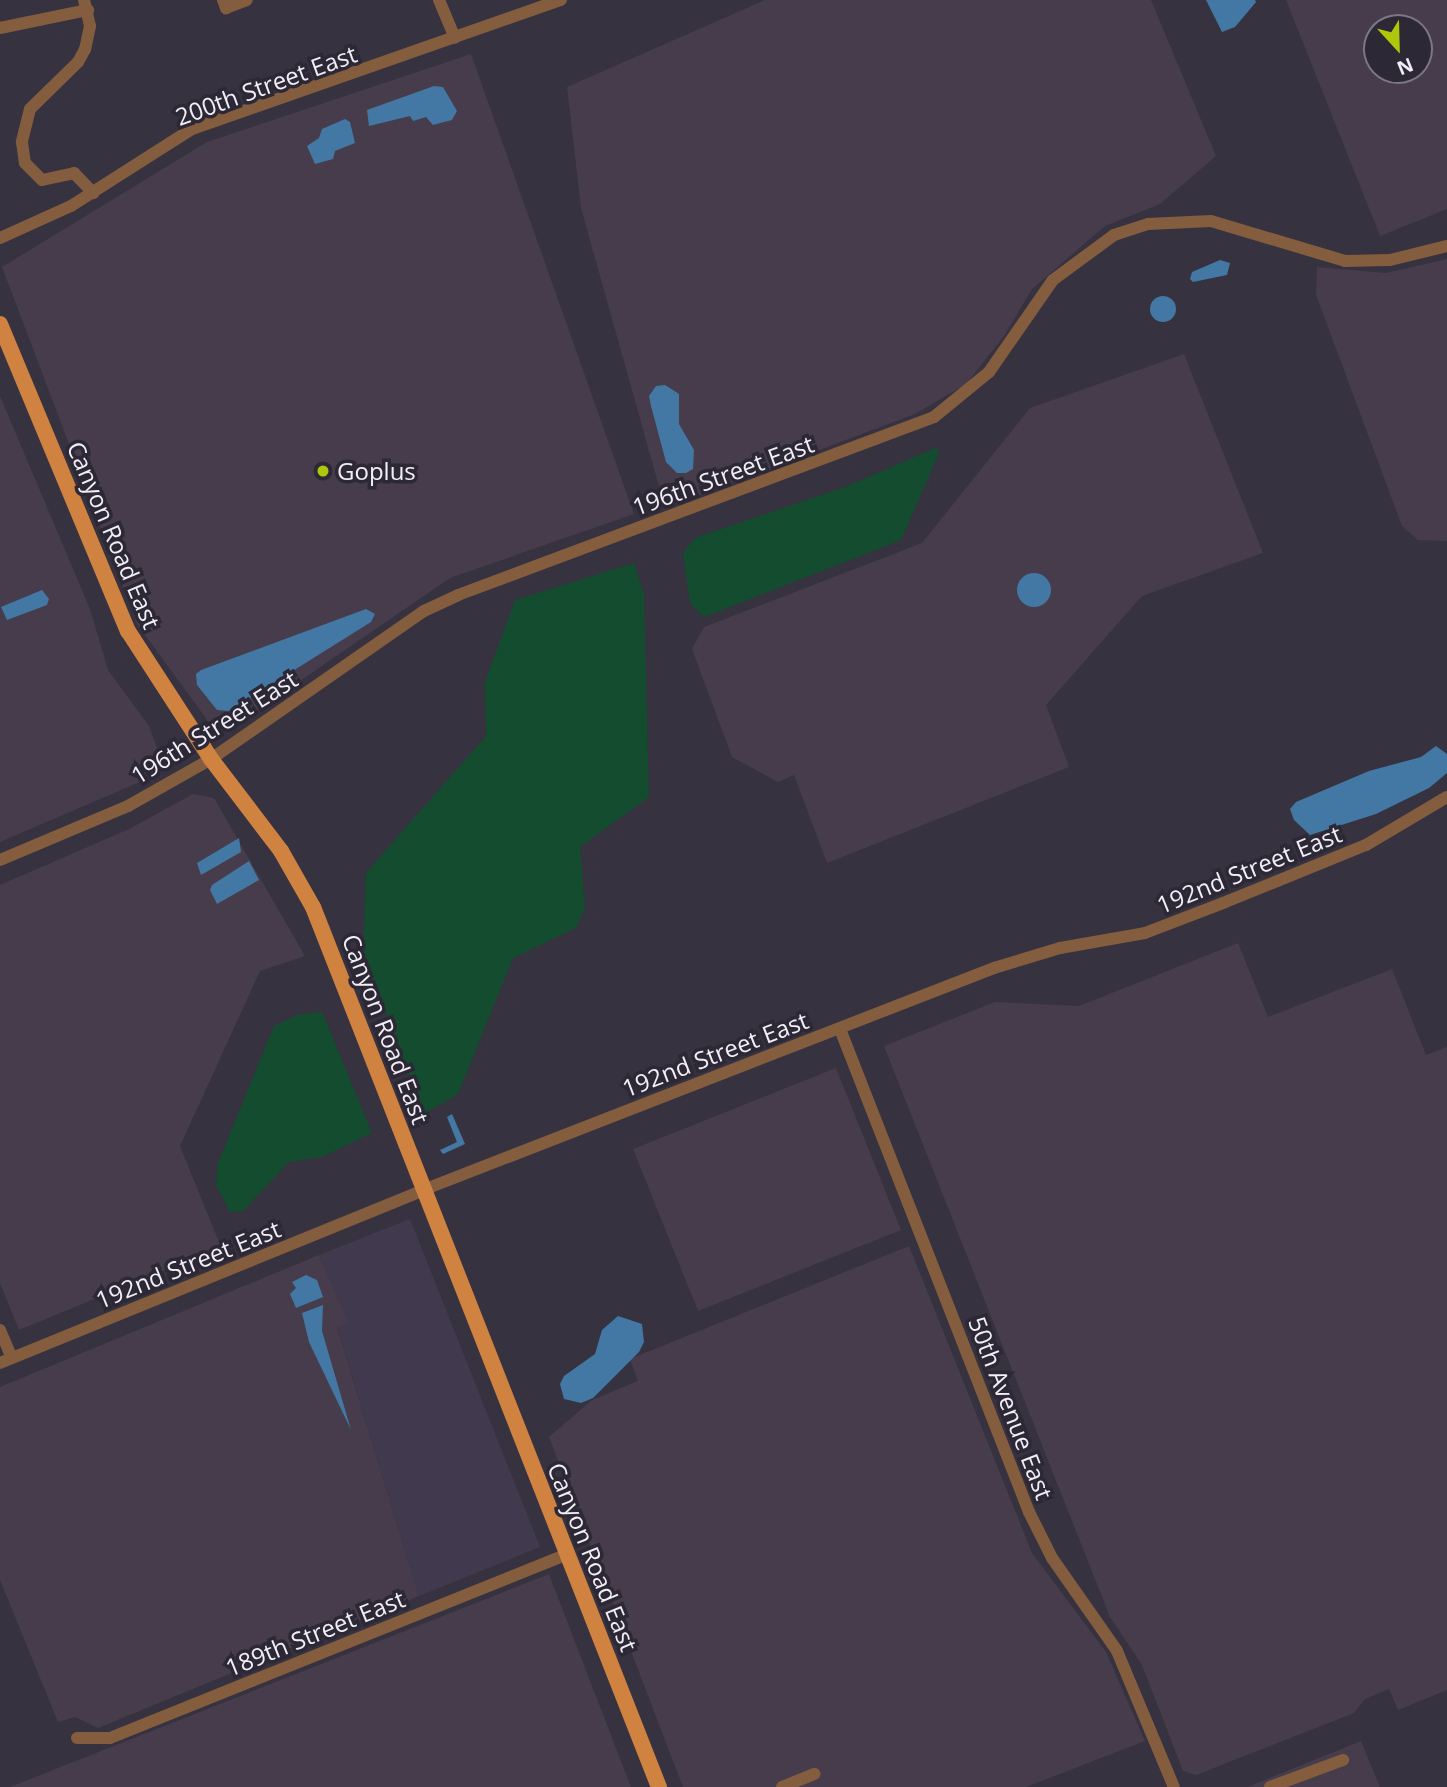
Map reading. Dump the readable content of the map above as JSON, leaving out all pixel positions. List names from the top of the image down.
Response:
{
  "streets": {
    "main road": ["Canyon Road East"],
    "street": [
      "200th Street East",
      "196th Street East",
      "192nd Street East",
      "50th Avenue East",
      "189th Street East"
    ]
  },
  "crossings": [
    ["196th Street East", "Canyon Road East"],
    ["Canyon Road East", "192nd Street East"],
    ["Canyon Road East", "189th Street East"],
    ["192nd Street East", "50th Avenue East"]
  ],
  "places": ["Goplus"],
  "north": "bottom"
}
